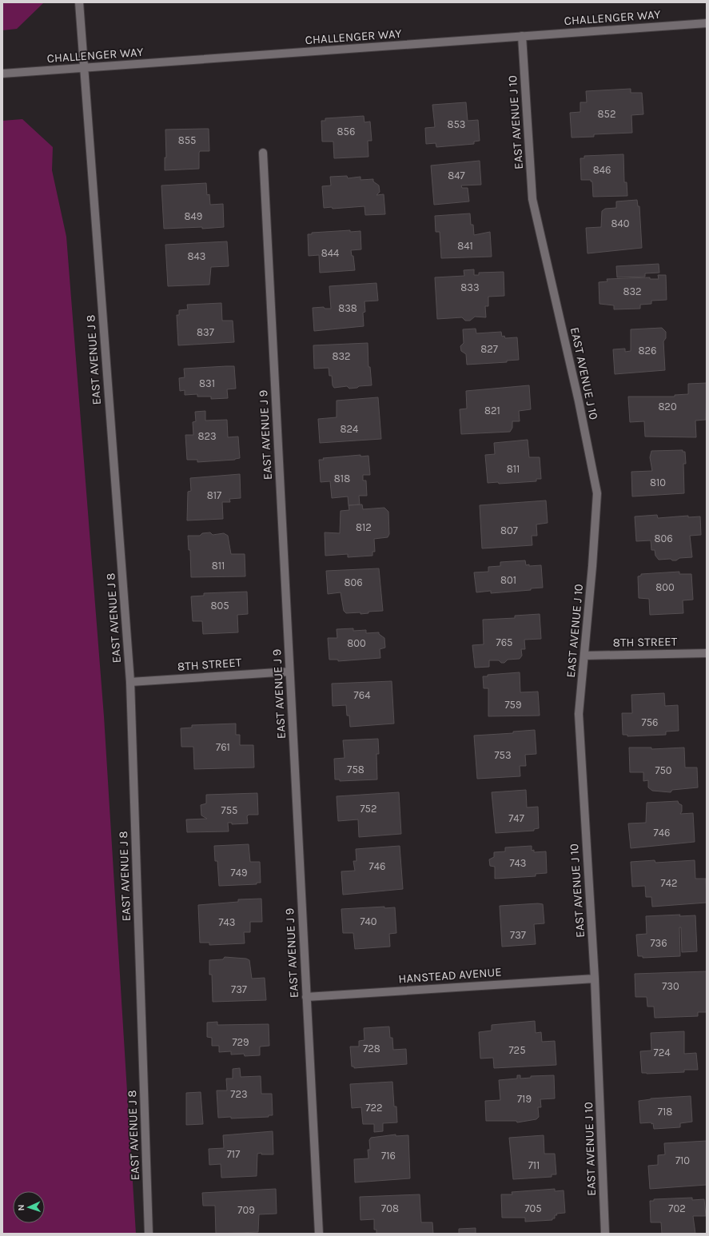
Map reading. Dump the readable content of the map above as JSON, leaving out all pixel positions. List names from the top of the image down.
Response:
{
  "streets": {
    "street": [
      "CHALLENGER WAY",
      "EAST AVENUE J 10",
      "EAST AVENUE J 8",
      "EAST AVENUE J 9",
      "8TH STREET",
      "HANSTEAD AVENUE"
    ]
  },
  "crossings": [
    ["CHALLENGER WAY", "EAST AVENUE J 10"],
    ["CHALLENGER WAY", "EAST AVENUE J 8"],
    ["EAST AVENUE J 10", "8TH STREET"],
    ["EAST AVENUE J 10", "HANSTEAD AVENUE"],
    ["EAST AVENUE J 8", "8TH STREET"],
    ["EAST AVENUE J 9", "8TH STREET"],
    ["EAST AVENUE J 9", "HANSTEAD AVENUE"]
  ],
  "house_numbers": [
    "852",
    "853",
    "856",
    "855",
    "846",
    "847",
    "849",
    "840",
    "841",
    "844",
    "843",
    "833",
    "832",
    "838",
    "837",
    "827",
    "826",
    "832",
    "831",
    "820",
    "821",
    "824",
    "823",
    "811",
    "818",
    "810",
    "817",
    "812",
    "807",
    "806",
    "811",
    "801",
    "806",
    "800",
    "805",
    "765",
    "800",
    "764",
    "759",
    "756",
    "761",
    "753",
    "758",
    "750",
    "752",
    "755",
    "747",
    "746",
    "743",
    "746",
    "749",
    "742",
    "740",
    "743",
    "737",
    "736",
    "730",
    "737",
    "729",
    "728",
    "725",
    "724",
    "723",
    "719",
    "722",
    "718",
    "717",
    "716",
    "710",
    "711",
    "708",
    "705",
    "702",
    "709"
  ],
  "north": "left"
}
